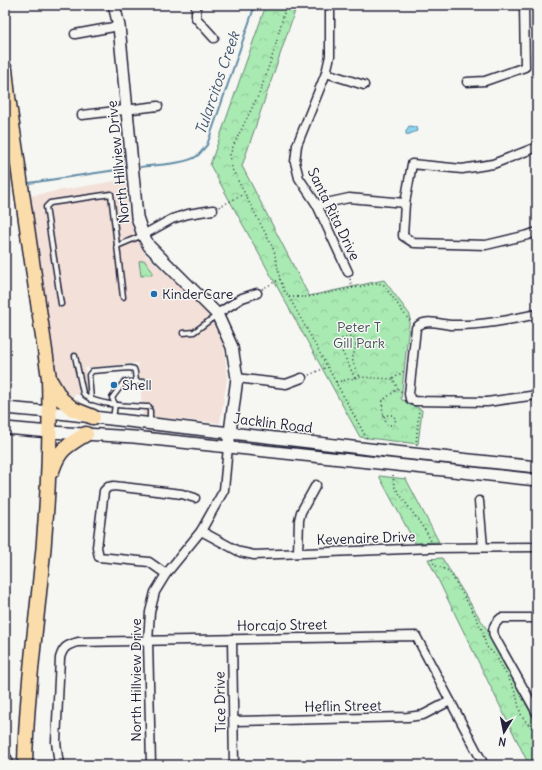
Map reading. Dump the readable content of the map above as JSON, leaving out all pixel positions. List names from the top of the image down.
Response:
{
  "streets": {
    "main road": ["North Hillview Drive", "Jacklin Road"],
    "street": [
      "Santa Rita Drive",
      "Kevenaire Drive",
      "Horcajo Street",
      "Tice Drive",
      "Heflin Street"
    ]
  },
  "crossings": [
    ["North Hillview Drive", "Jacklin Road"],
    ["North Hillview Drive", "Kevenaire Drive"],
    ["North Hillview Drive", "Horcajo Street"],
    ["Horcajo Street", "Tice Drive"],
    ["Horcajo Street", "Heflin Street"],
    ["Tice Drive", "Heflin Street"]
  ],
  "water": ["Tularcitos Creek"],
  "parks": ["Peter T Gill Park"],
  "places": ["KinderCare", "Shell"],
  "north": "bottom"
}
